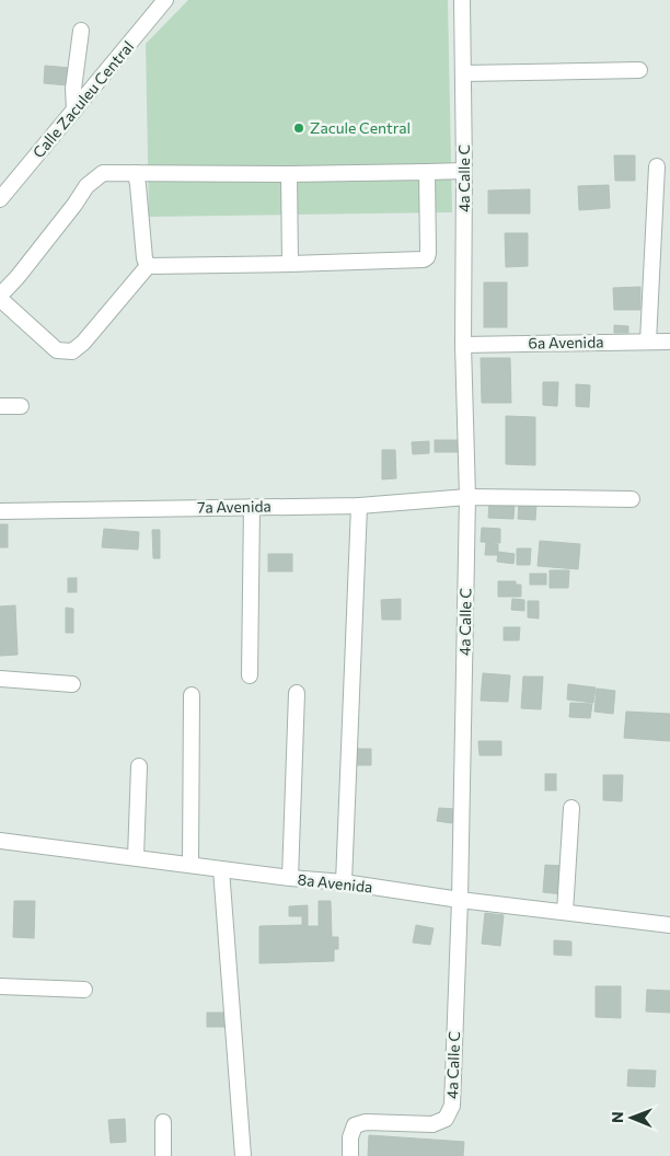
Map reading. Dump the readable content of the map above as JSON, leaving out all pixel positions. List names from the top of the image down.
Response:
{
  "streets": {
    "street": [
      "Calle Zaculeu Central",
      "4a Calle C",
      "6a Avenida",
      "7a Avenida",
      "8a Avenida"
    ]
  },
  "crossings": [
    ["4a Calle C", "6a Avenida"],
    ["4a Calle C", "7a Avenida"],
    ["4a Calle C", "8a Avenida"]
  ],
  "places": ["Zacule Central"],
  "north": "left"
}
